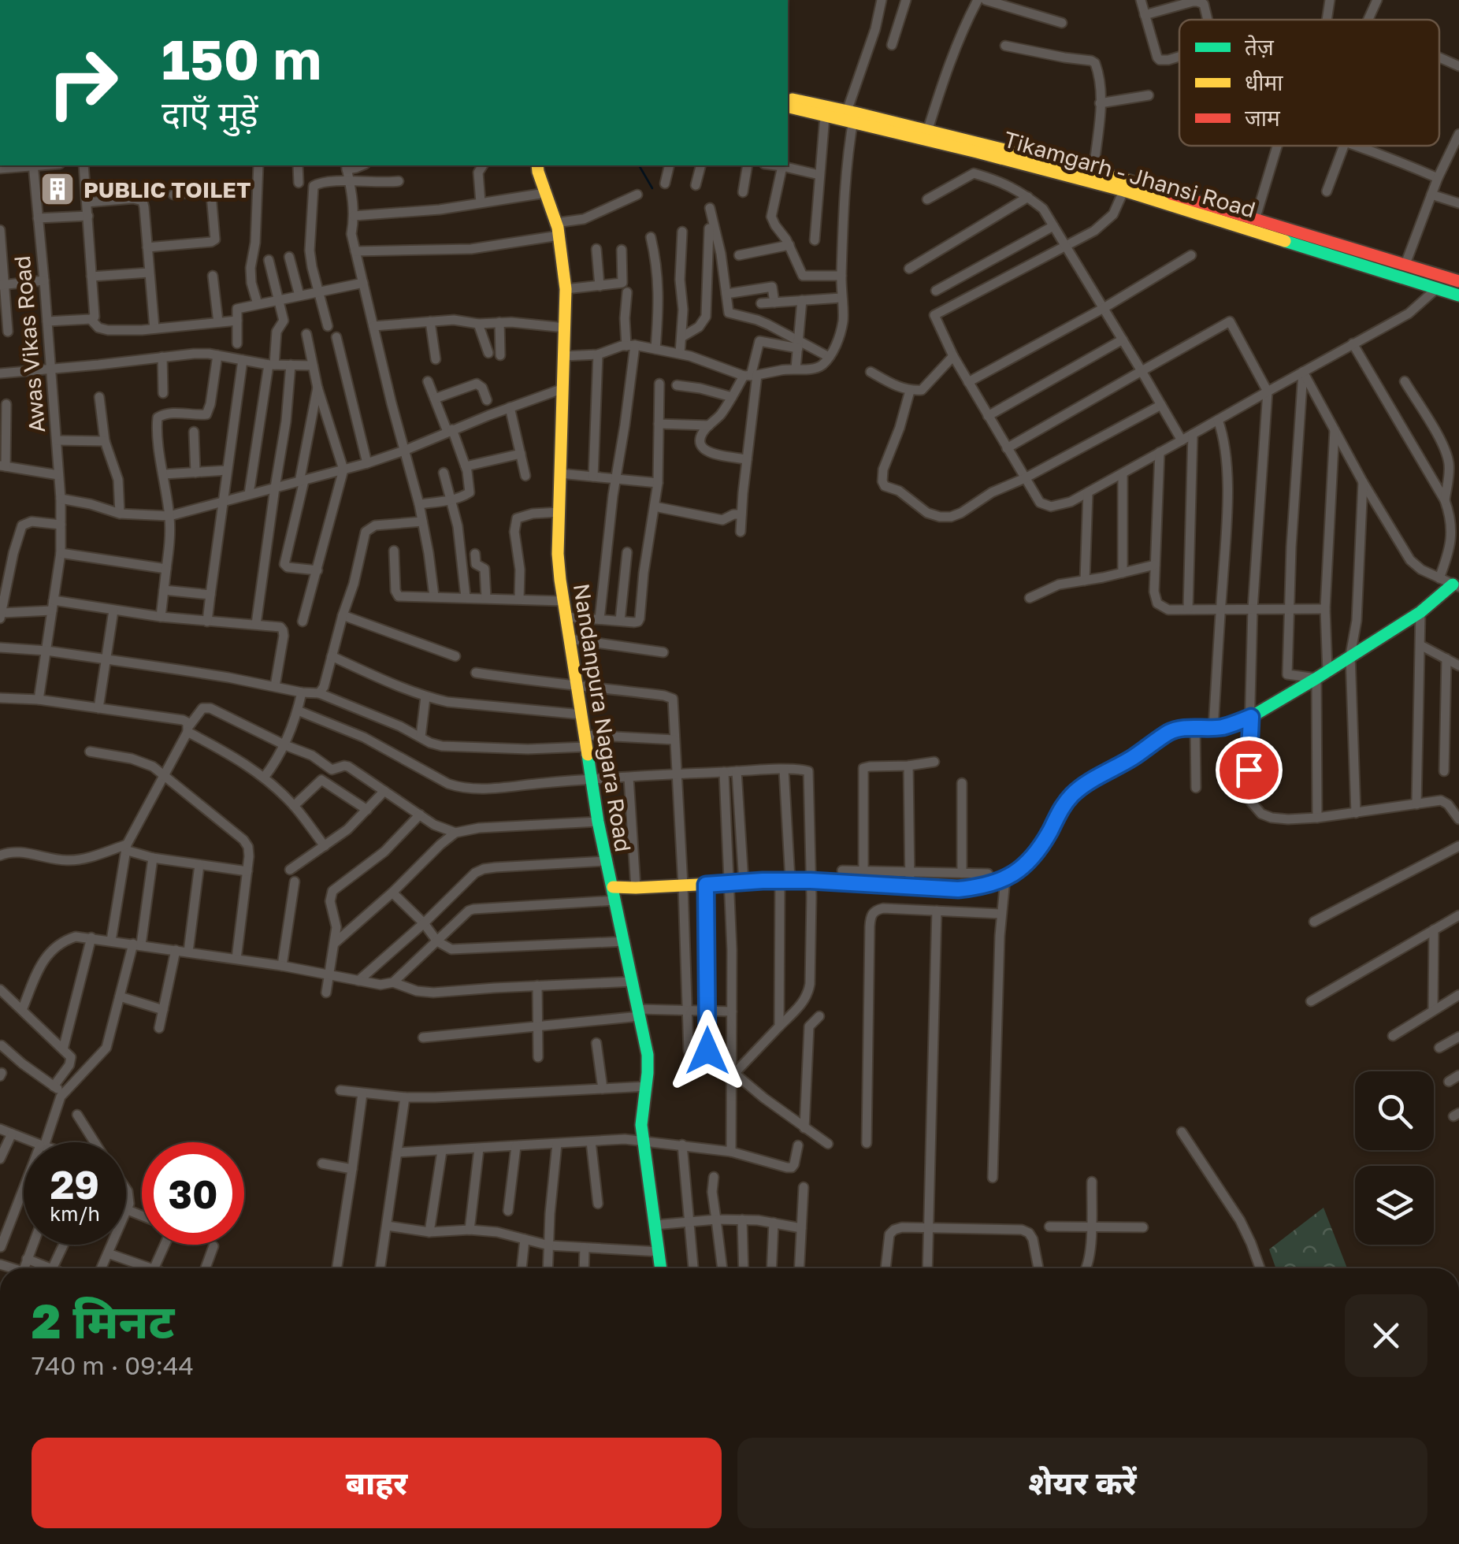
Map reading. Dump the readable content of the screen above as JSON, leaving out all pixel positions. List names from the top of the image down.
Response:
{
  "streets": {
    "street": ["Tikamgarh - Jhansi Road", "Awas Vikas Road", "Nandanpura Nagara Road"]
  },
  "places": {
    "building": ["PUBLIC TOILET"]
  },
  "legend": ["तेज़", "धीमा", "जाम"],
  "page": {
    "turn": ["150 m", "दाएँ मुड़ें"],
    "speed": "29 km/h",
    "limit": "30",
    "heading": ["2 मिनट", "740 m · 09:44"],
    "buttons": ["बाहर", "शेयर करें"]
  }
}
